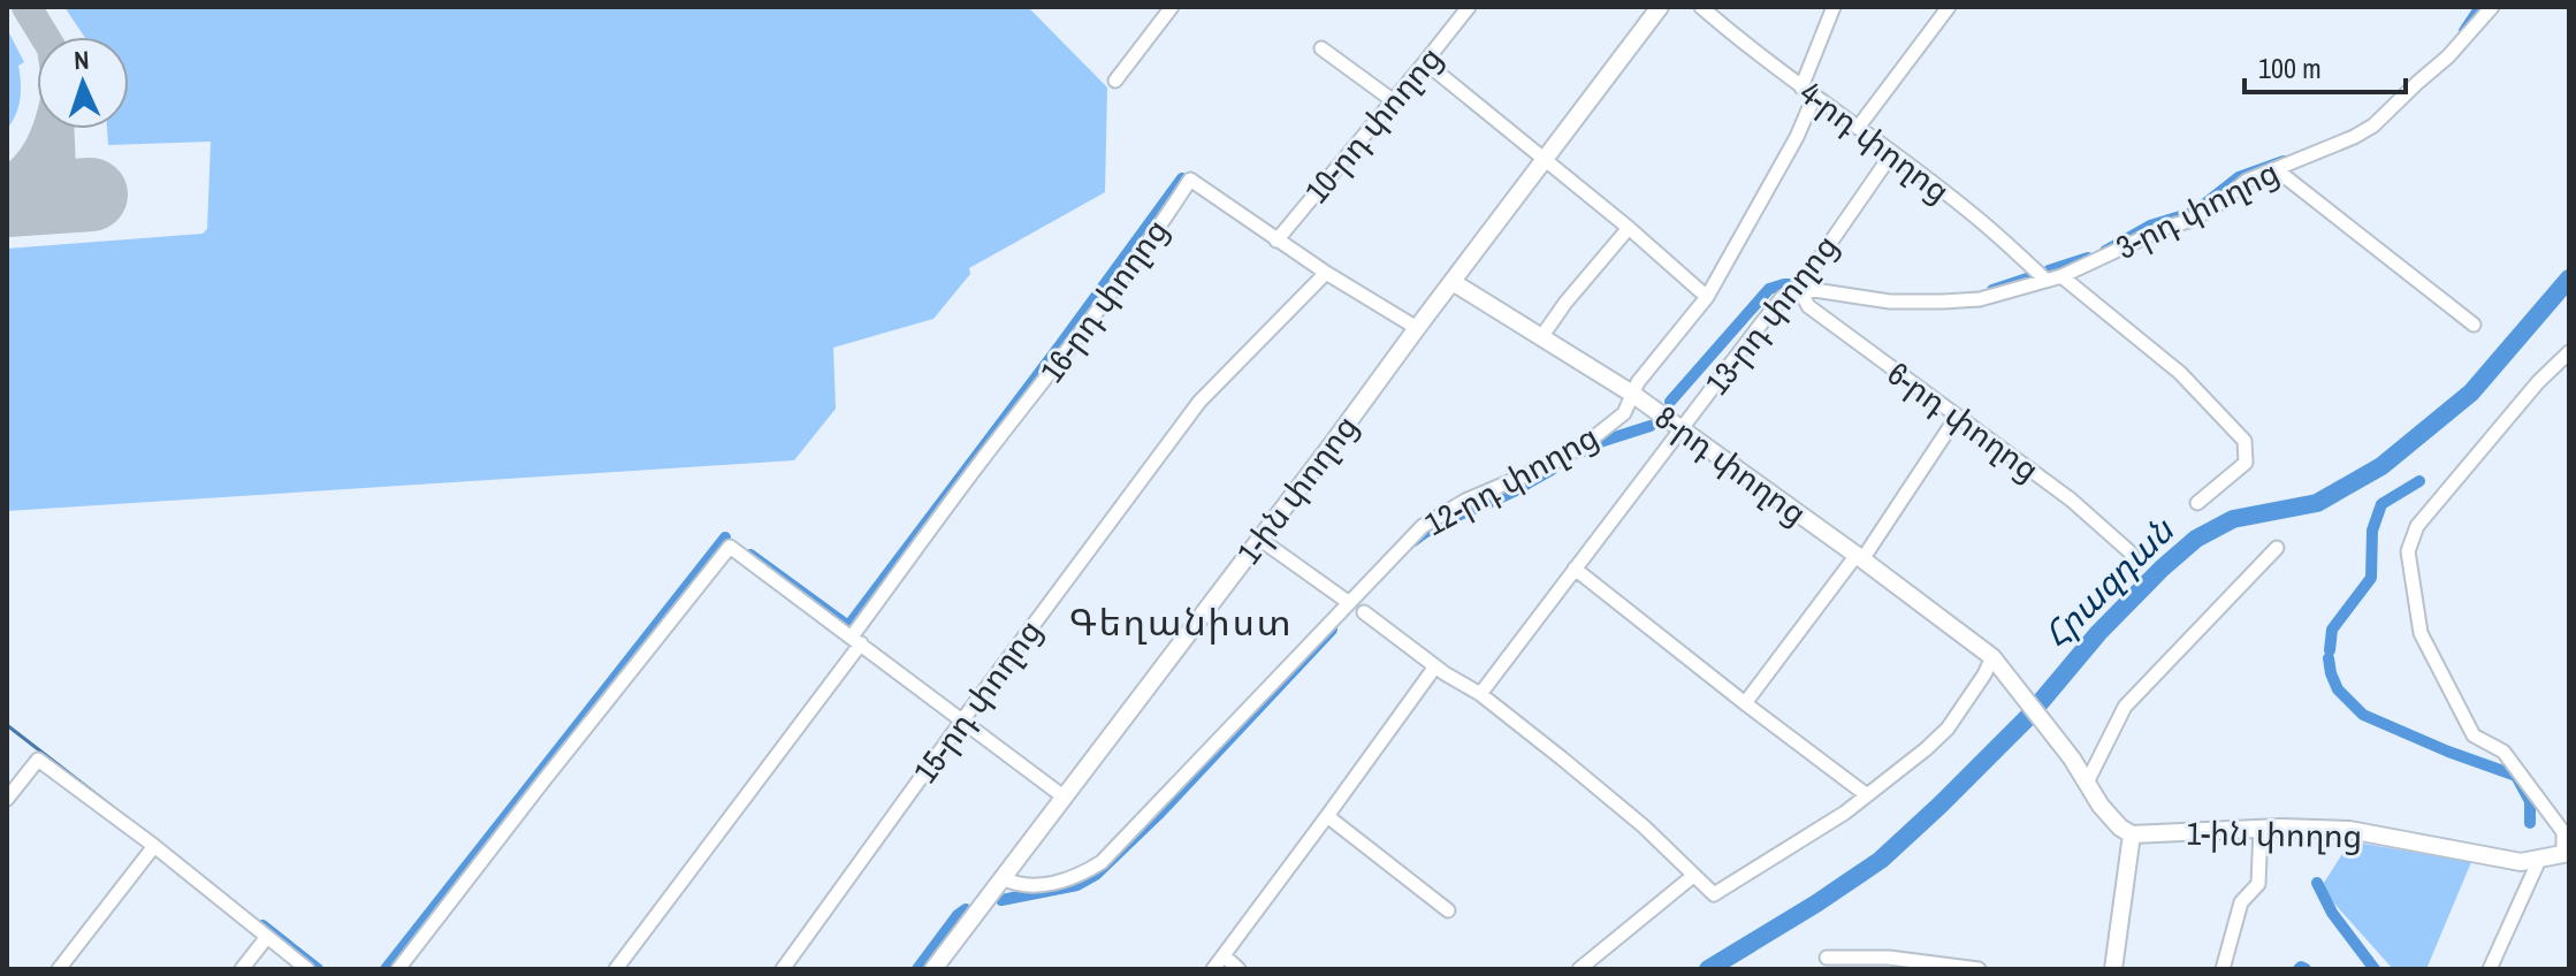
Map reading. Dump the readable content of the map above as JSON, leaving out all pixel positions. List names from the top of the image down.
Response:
{
  "streets": {
    "main road": ["8-րդ փողոց", "1-ին փողոց"],
    "street": [
      "10-րդ փողոց",
      "4-րդ փողոց",
      "3-րդ փողոց",
      "16-րդ փողոց",
      "13-րդ փողոց",
      "6-րդ փողոց",
      "12-րդ փողոց",
      "15-րդ փողոց"
    ]
  },
  "crossings": [
    ["10-րդ փողոց", "16-րդ փողոց"],
    ["4-րդ փողոց", "3-րդ փողոց"],
    ["4-րդ փողոց", "13-րդ փողոց"],
    ["4-րդ փողոց", "12-րդ փողոց"],
    ["3-րդ փողոց", "13-րդ փողոց"],
    ["3-րդ փողոց", "6-րդ փողոց"],
    ["16-րդ փողոց", "1-ին փողոց"],
    ["16-րդ փողոց", "15-րդ փողոց"],
    ["13-րդ փողոց", "6-րդ փողոց"],
    ["13-րդ փողոց", "8-րդ փողոց"],
    ["8-րդ փողոց", "12-րդ փողոց"],
    ["8-րդ փողոց", "1-ին փողոց"],
    ["12-րդ փողոց", "1-ին փողոց"]
  ],
  "districts": ["Գեղանիստ"],
  "water": ["Հրազդան"],
  "scale_bar": "100 m",
  "north": "top"
}
